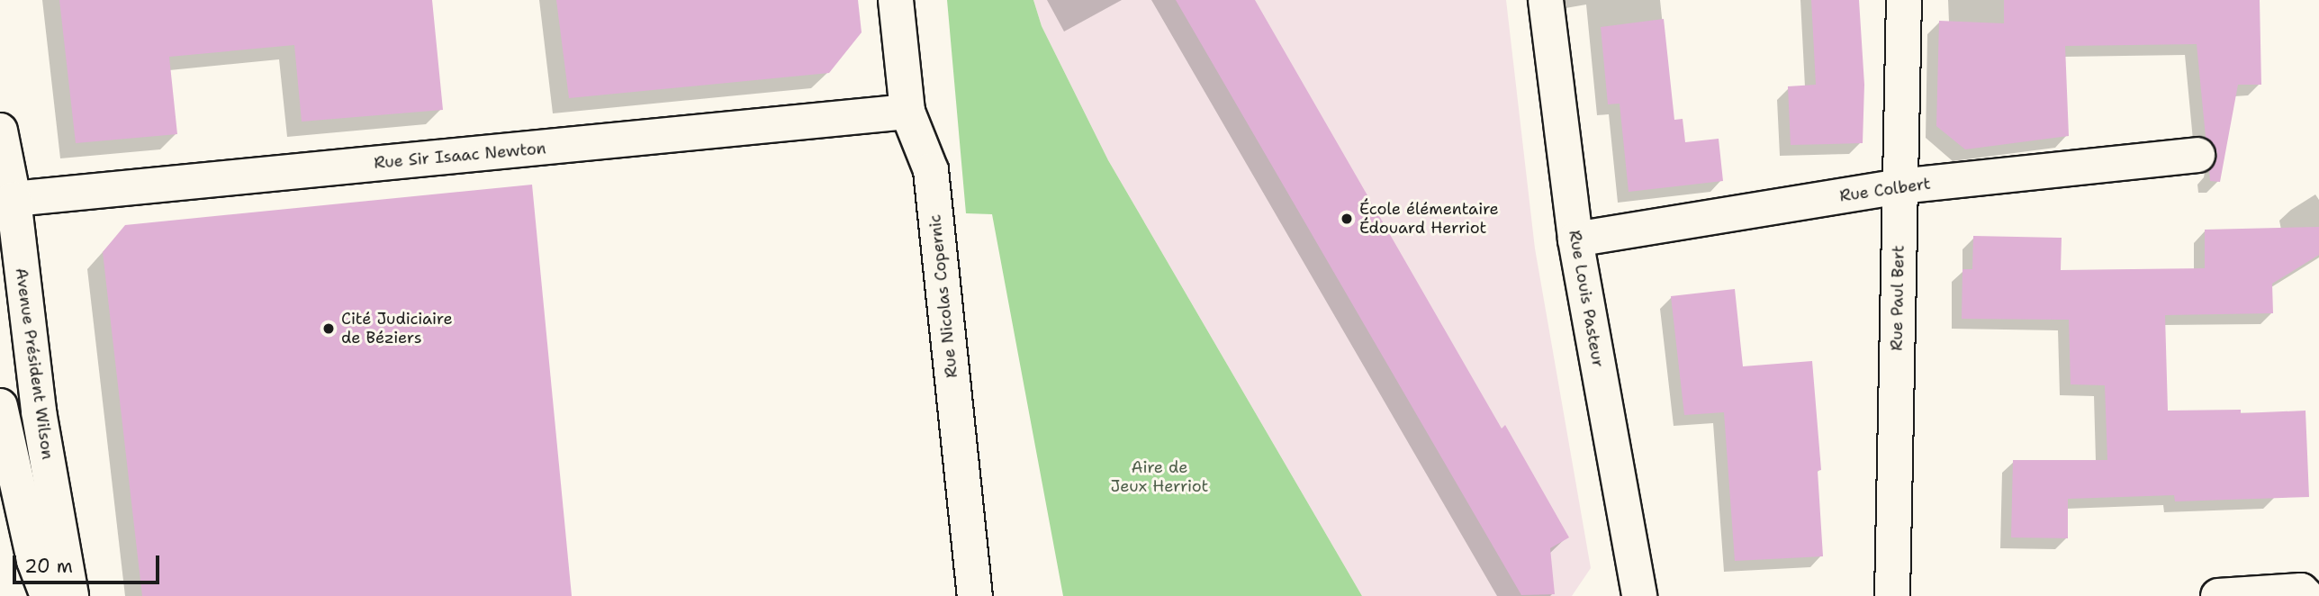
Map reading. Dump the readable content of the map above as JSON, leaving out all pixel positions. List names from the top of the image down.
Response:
{
  "streets": {
    "street": [
      "Rue Sir Isaac Newton",
      "Rue Colbert",
      "Rue Nicolas Copernic",
      "Rue Paul Bert",
      "Rue Louis Pasteur",
      "Avenue Président Wilson"
    ]
  },
  "crossings": [
    ["Rue Sir Isaac Newton", "Rue Nicolas Copernic"],
    ["Rue Sir Isaac Newton", "Avenue Président Wilson"],
    ["Rue Colbert", "Rue Paul Bert"],
    ["Rue Colbert", "Rue Louis Pasteur"]
  ],
  "parks": ["Aire de Jeux Herriot"],
  "places": ["École élémentaire Édouard Herriot", "Cité Judiciaire de Béziers"],
  "scale_bar": "20 m"
}
